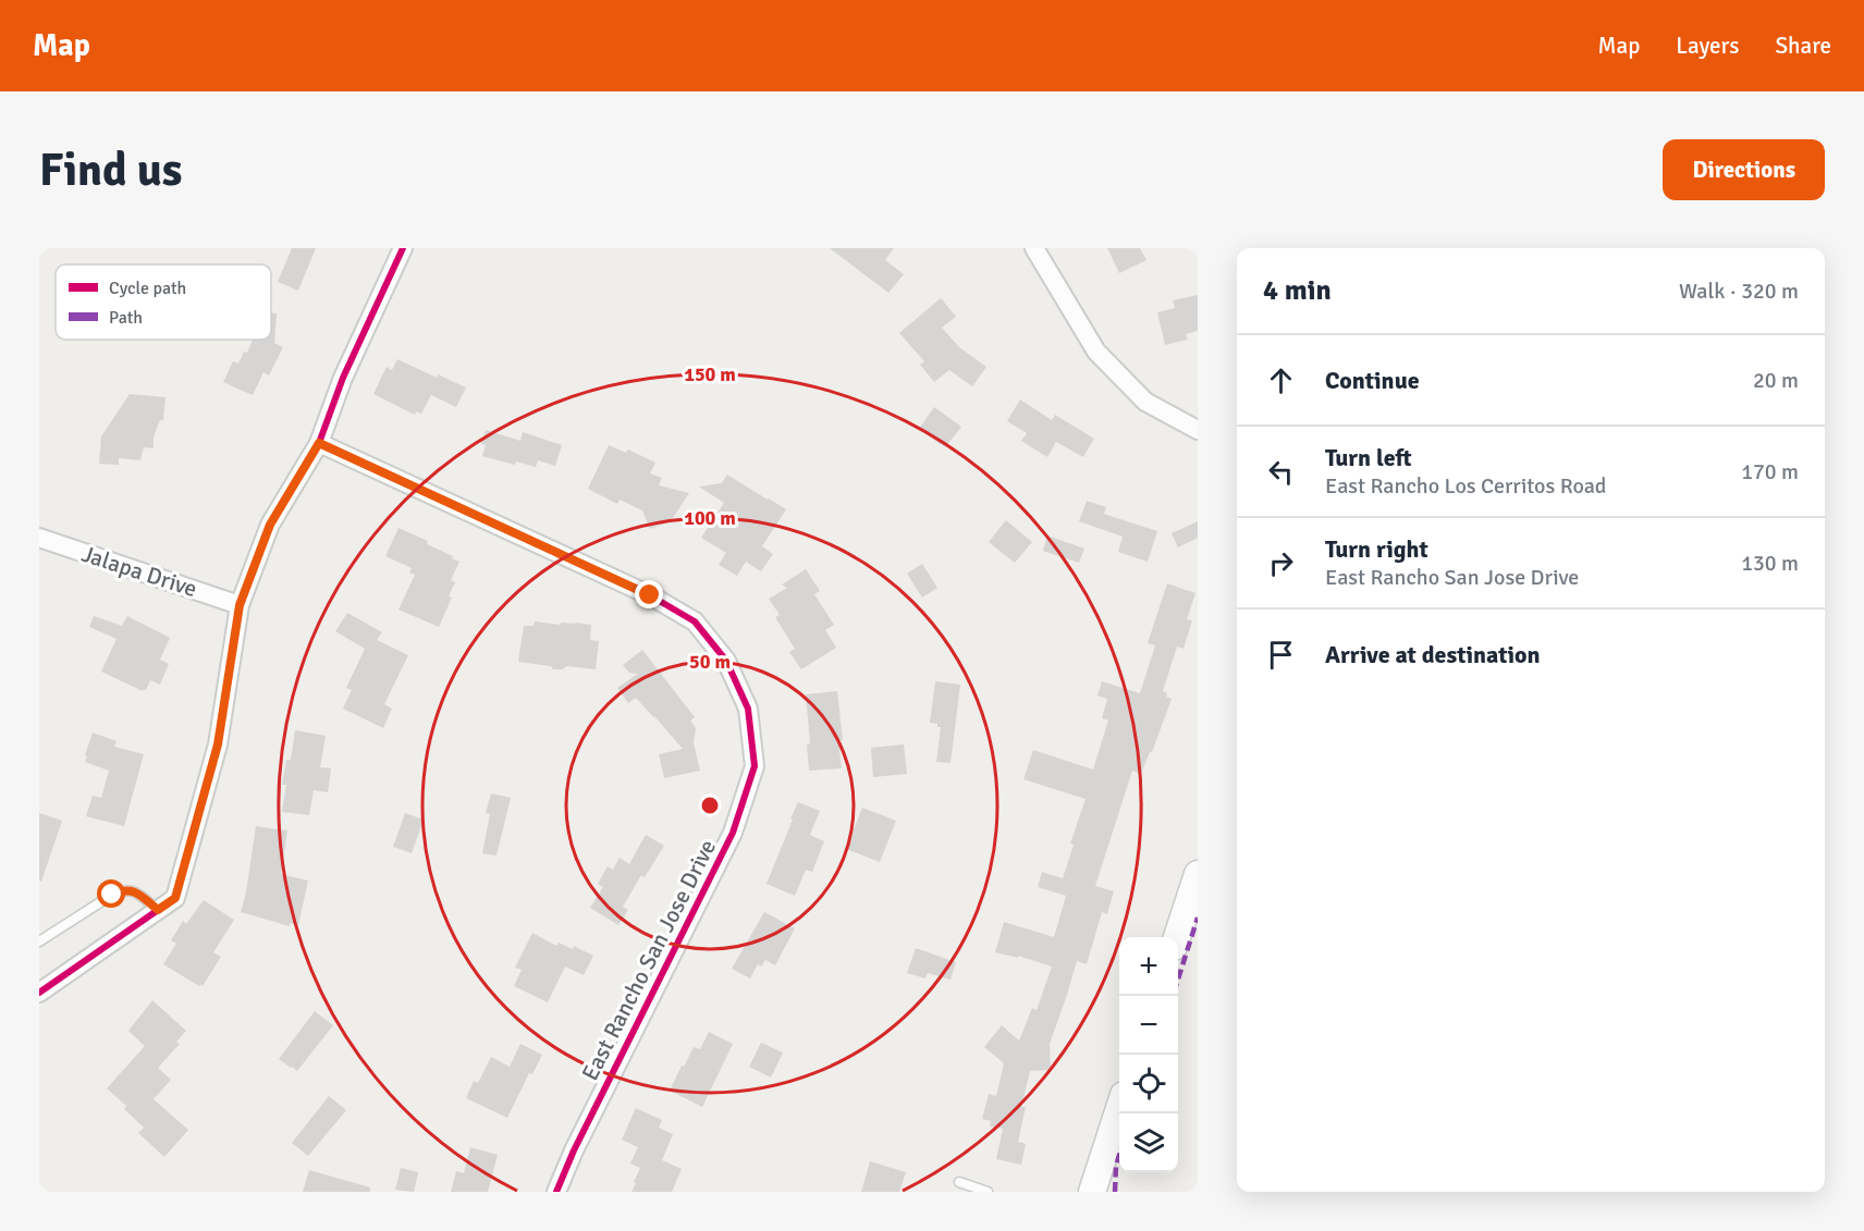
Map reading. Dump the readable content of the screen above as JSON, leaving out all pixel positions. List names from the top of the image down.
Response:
{
  "streets": {
    "street": ["Jalapa Drive", "East Rancho San Jose Drive"]
  },
  "legend": ["Cycle path", "Path"],
  "page": {
    "header": "Map",
    "nav": ["Map", "Layers", "Share"],
    "buttons": "Directions",
    "title": "Find us",
    "heading": ["4 min", "Walk · 320 m"],
    "list": [
      ["Continue", "20 m"],
      ["Turn left", "East Rancho Los Cerritos Road", "170 m"],
      ["Turn right", "East Rancho San Jose Drive", "130 m"],
      "Arrive at destination"
    ],
    "map_buttons": ["+", "−"]
  },
  "rings": ["150 m", "100 m", "50 m"]
}
